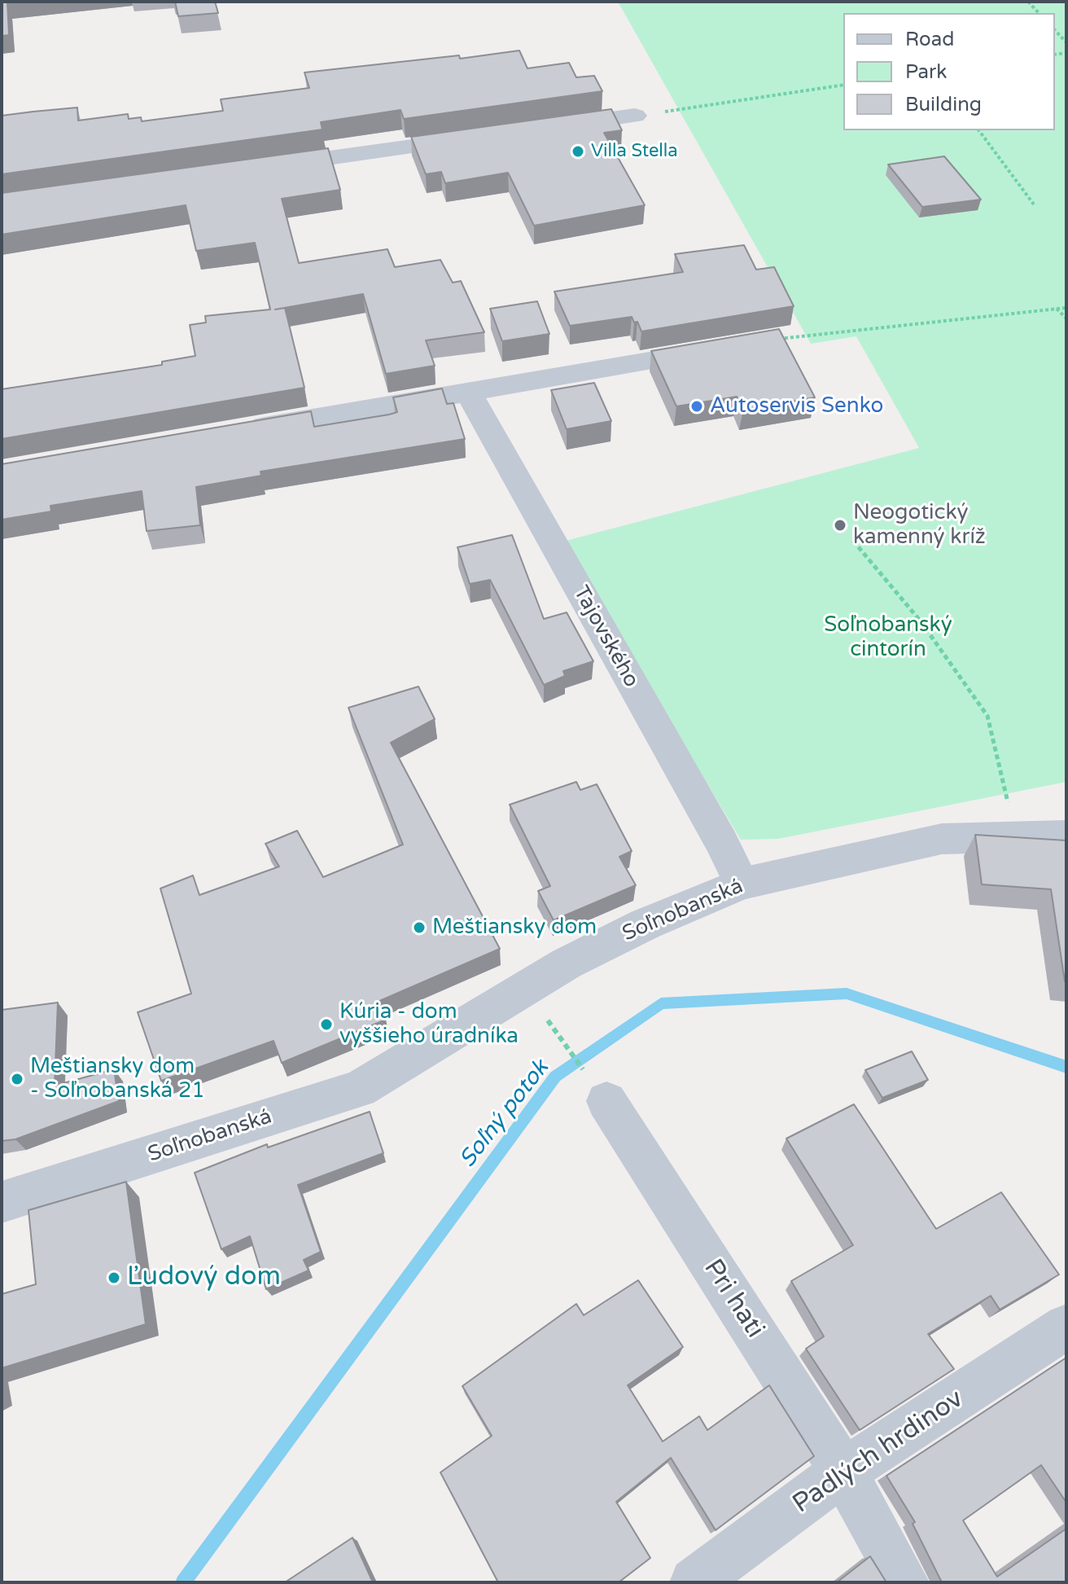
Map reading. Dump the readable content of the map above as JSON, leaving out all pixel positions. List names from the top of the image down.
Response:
{
  "streets": {
    "street": [
      "Tajovského",
      "Soľnobanská",
      "Pri hati",
      "Padlých hrdinov"
    ]
  },
  "crossings": [
    ["Tajovského", "Soľnobanská"],
    ["Pri hati", "Padlých hrdinov"]
  ],
  "water": ["Soľný potok"],
  "parks": ["Soľnobanský cintorín"],
  "places": [
    "Villa Stella",
    "Autoservis Senko",
    "Neogotický kamenný kríž",
    "Meštiansky dom",
    "Kúria - dom vyššieho úradníka",
    "Meštiansky dom - Soľnobanská 21",
    "Ľudový dom"
  ],
  "legend": ["Road", "Park", "Building"]
}
